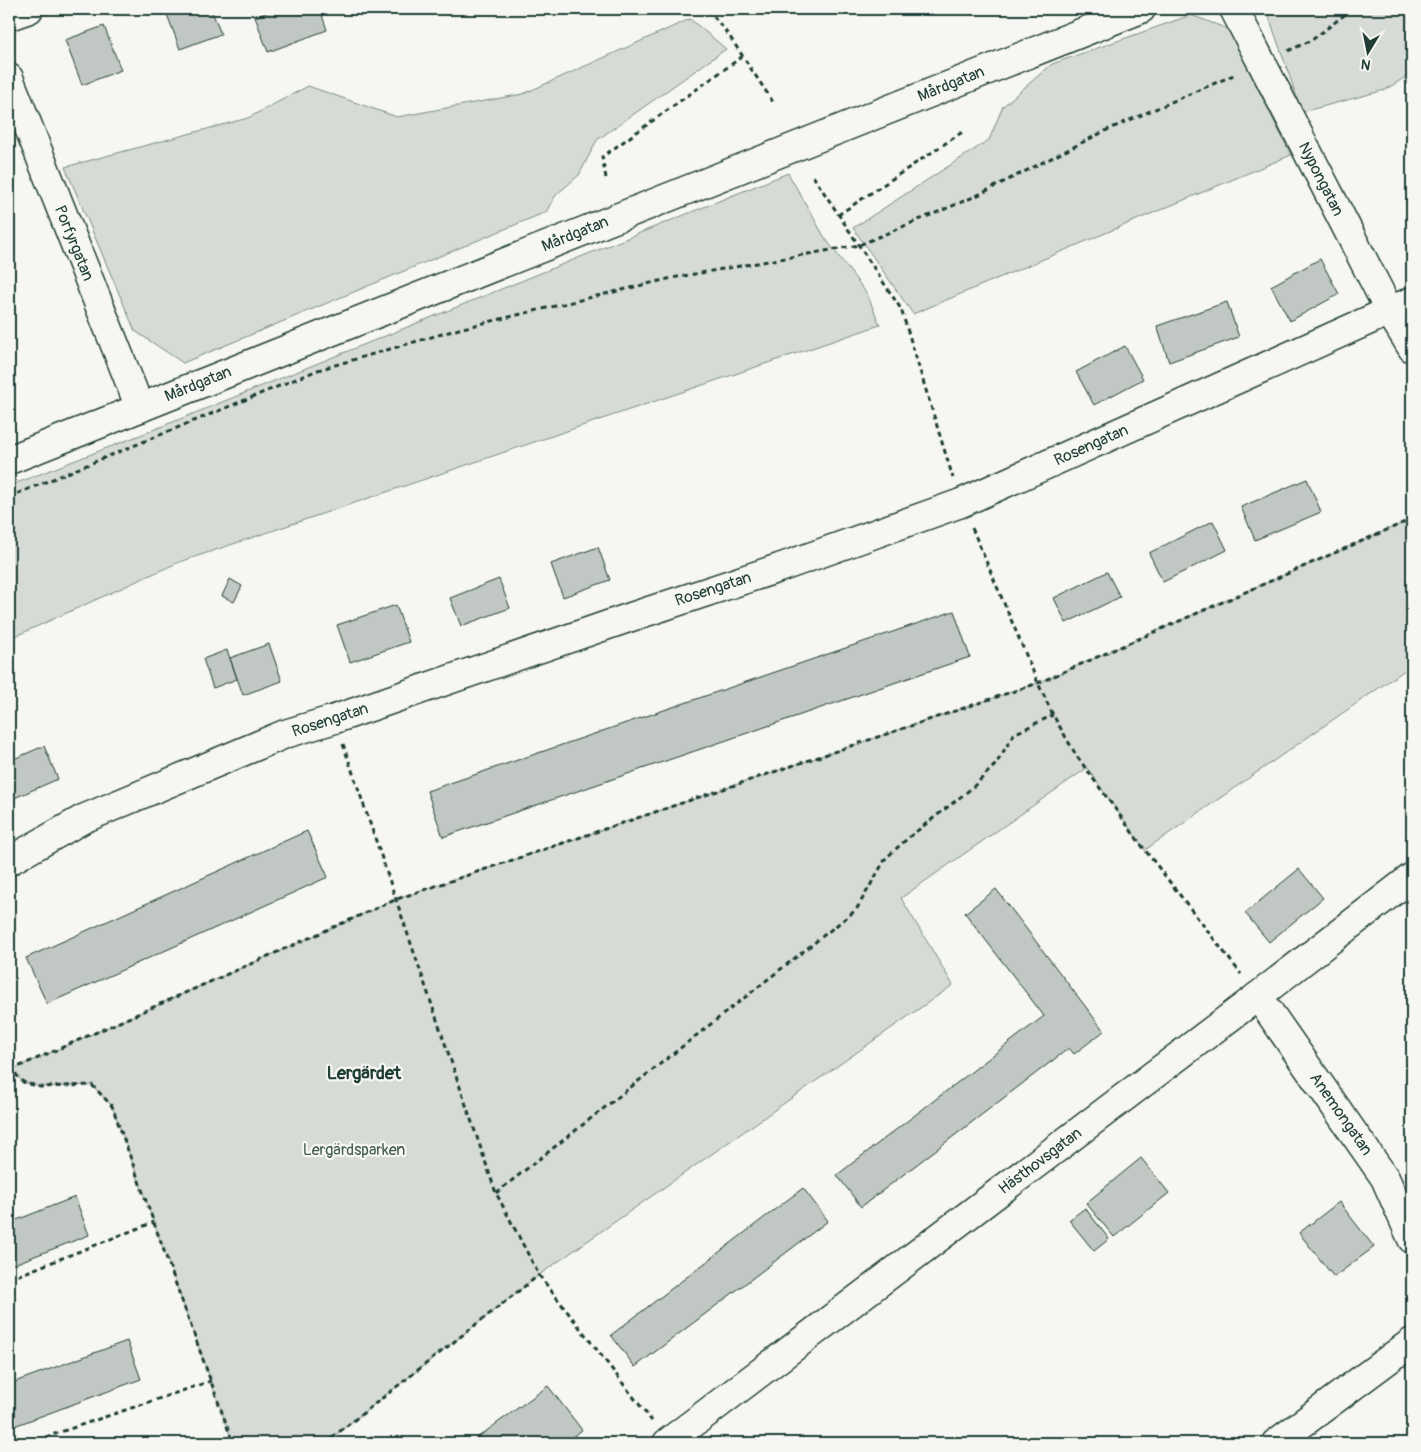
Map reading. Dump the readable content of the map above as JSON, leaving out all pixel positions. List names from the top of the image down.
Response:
{
  "streets": {
    "street": [
      "Mårdgatan",
      "Nypongatan",
      "Porfyrgatan",
      "Rosengatan",
      "Anemongatan",
      "Hästhovsgatan"
    ]
  },
  "crossings": [
    ["Mårdgatan", "Porfyrgatan"],
    ["Nypongatan", "Rosengatan"],
    ["Anemongatan", "Hästhovsgatan"]
  ],
  "districts": ["Lergärdet"],
  "parks": ["Lergärdsparken"],
  "north": "bottom"
}
